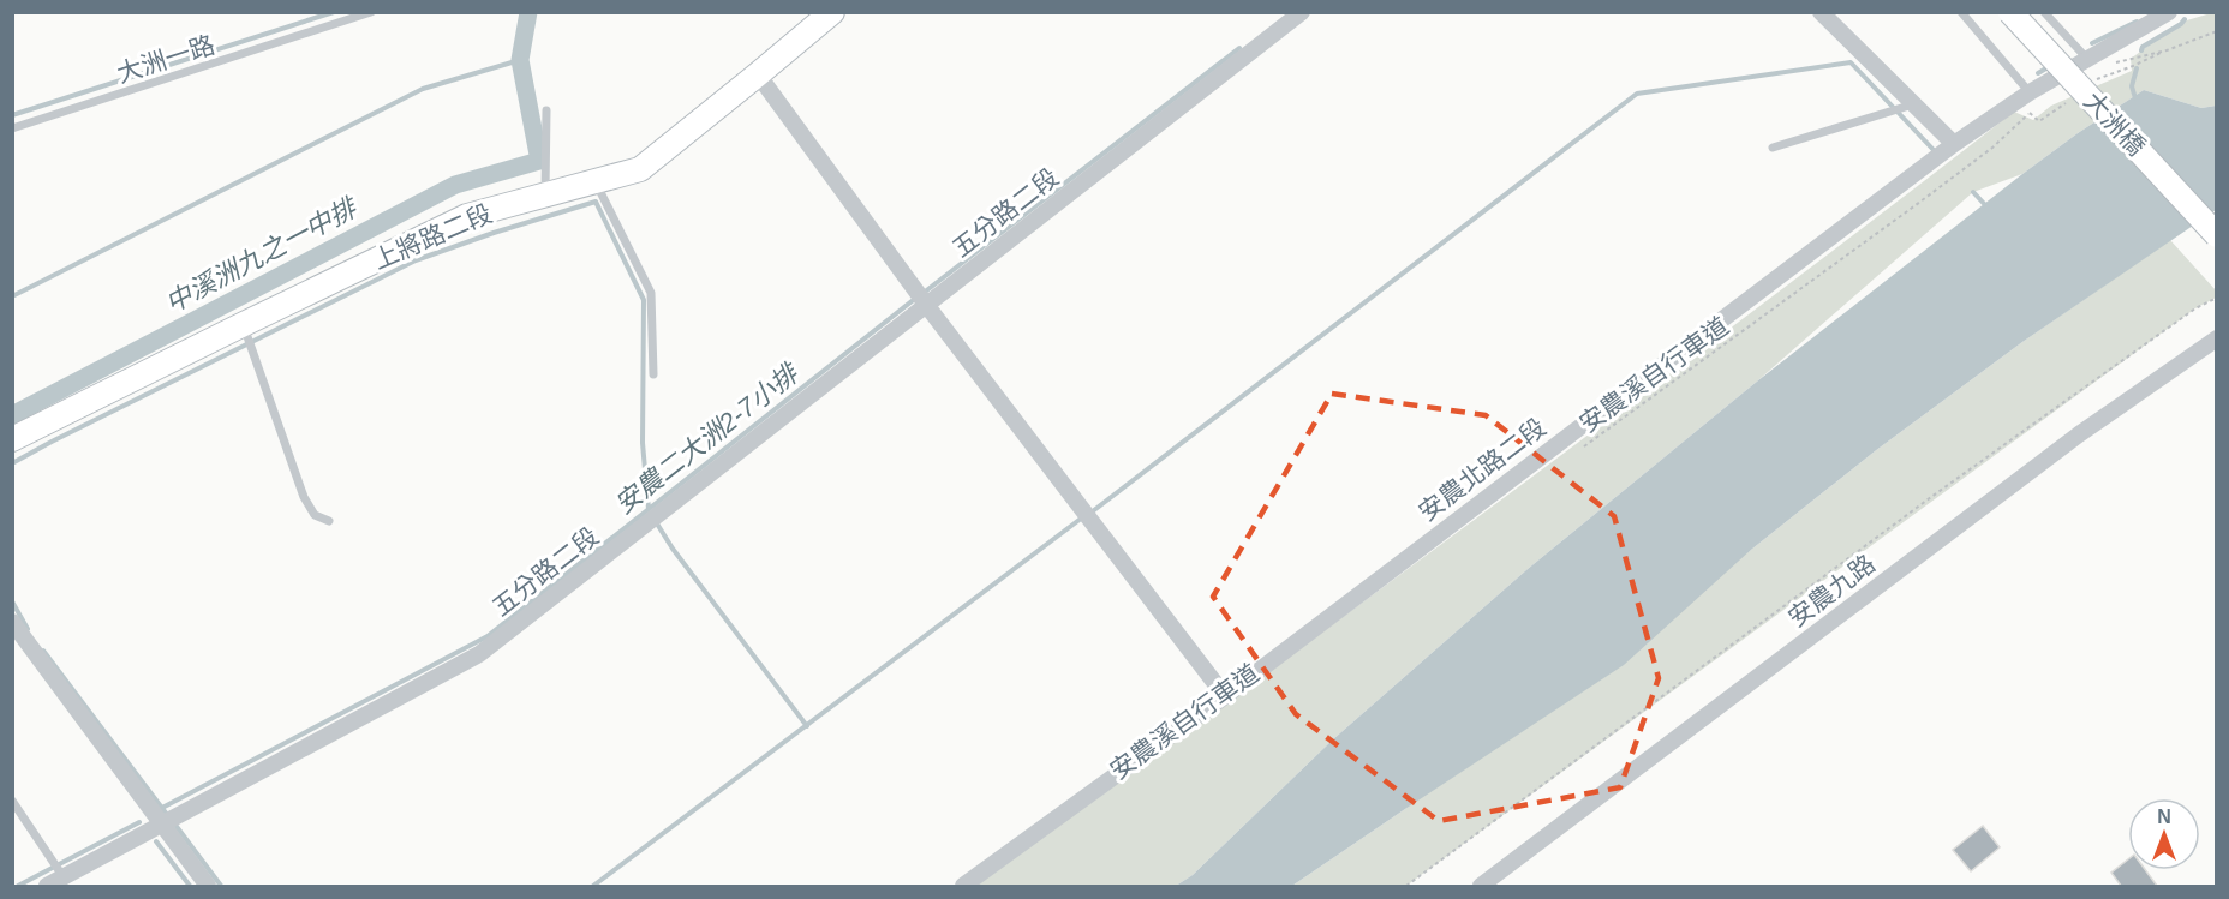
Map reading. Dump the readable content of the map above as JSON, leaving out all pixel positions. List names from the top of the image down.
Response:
{
  "streets": {
    "main road": ["大洲橋", "上將路二段"],
    "street": ["五分路二段", "安農北路二段", "安農九路"],
    "lane": ["大洲一路"],
    "path": ["安農溪自行車道"]
  },
  "crossings": [
    ["大洲橋", "安農溪自行車道"]
  ],
  "water": ["中溪洲九之一中排", "安農二大洲2-7小排"],
  "north": "top"
}
